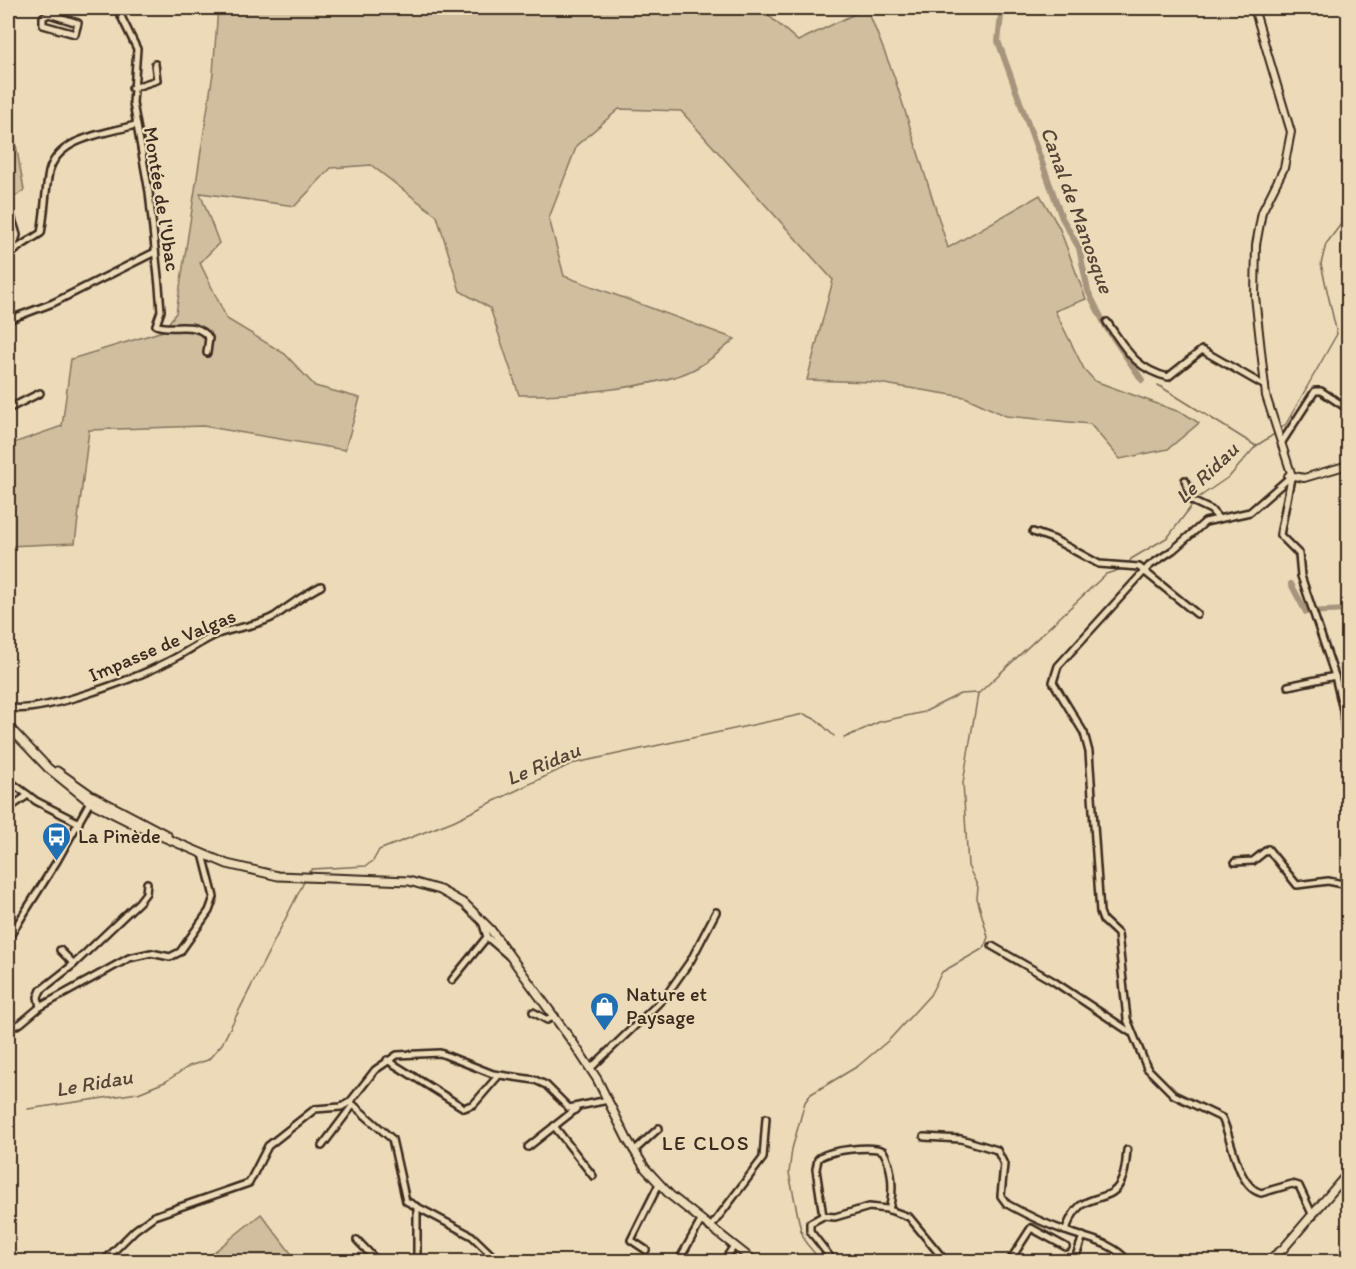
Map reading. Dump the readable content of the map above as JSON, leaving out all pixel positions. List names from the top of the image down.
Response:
{
  "streets": {
    "street": ["Montée de l'Ubac", "Impasse de Valgas"]
  },
  "districts": ["LE CLOS"],
  "water": ["Canal de Manosque", "Le Ridau"],
  "places": {
    "bus stop": ["La Pinède"],
    "shop": ["Nature et Paysage"]
  }
}
